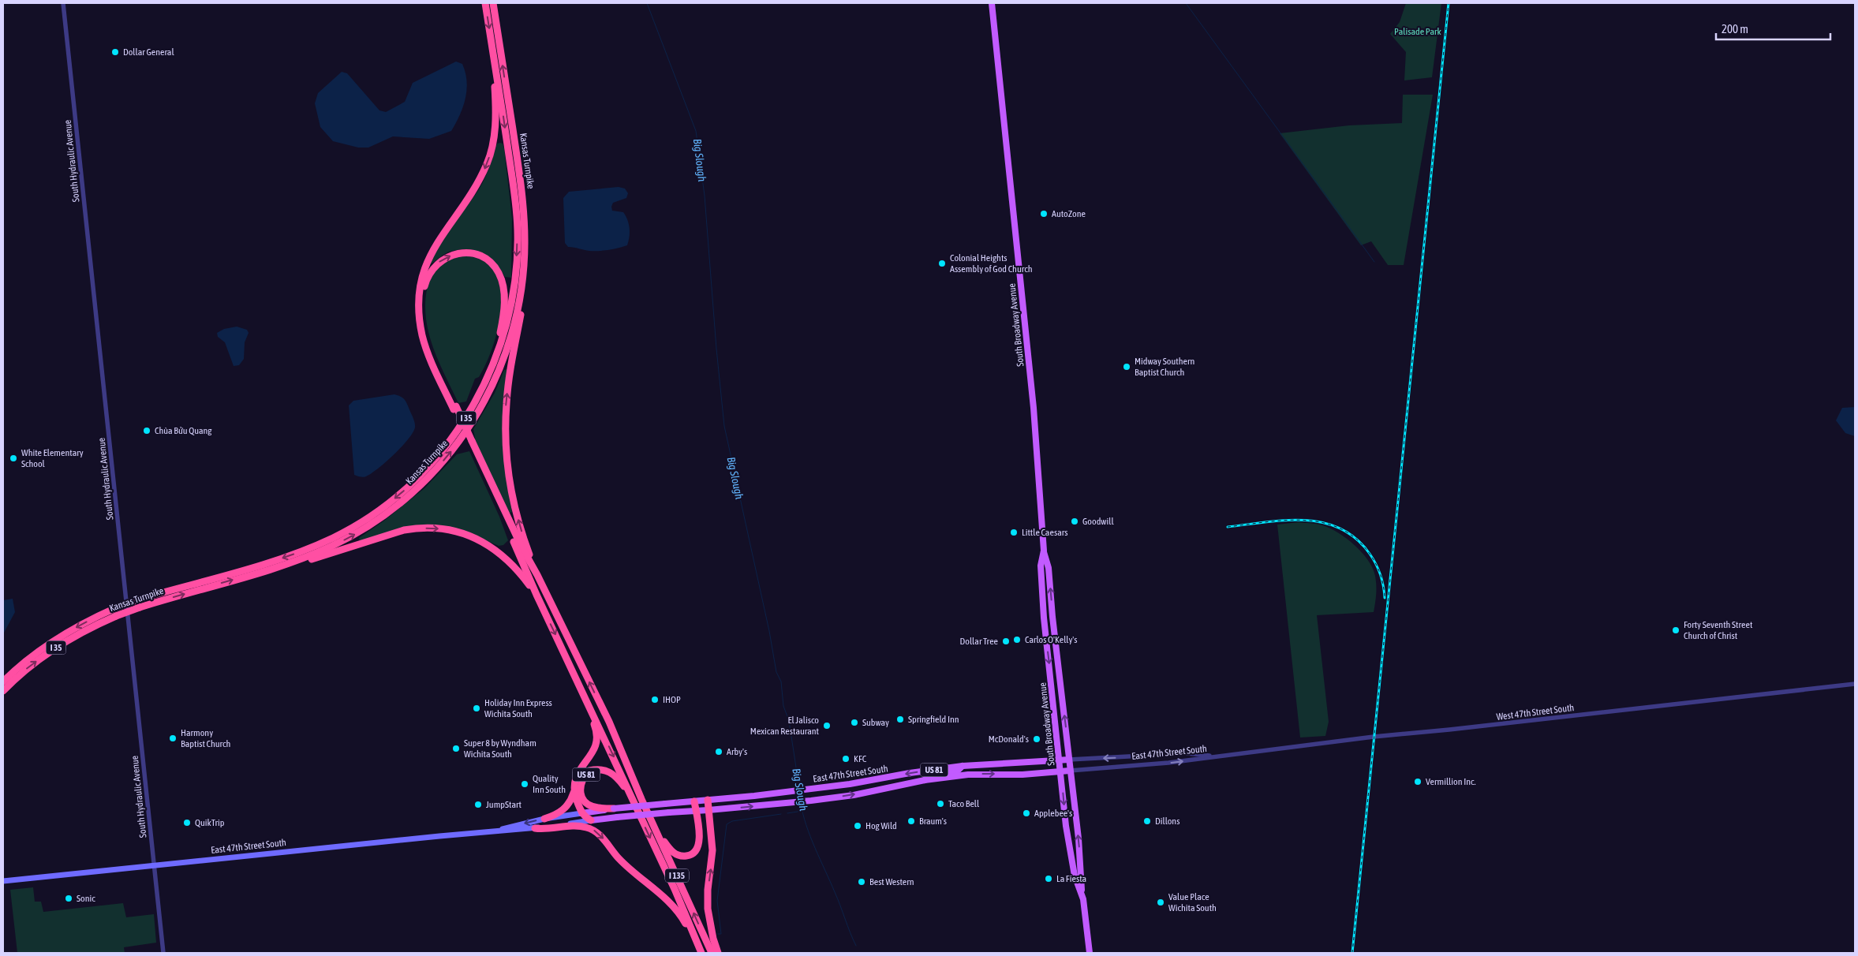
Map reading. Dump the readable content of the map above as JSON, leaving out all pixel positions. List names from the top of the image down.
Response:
{
  "streets": {
    "highway": [
      "Kansas Turnpike",
      "I 35",
      "US 81",
      "I 135"
    ],
    "main road": ["South Broadway Avenue", "East 47th Street South"],
    "street": ["South Hydraulic Avenue", "West 47th Street South"]
  },
  "crossings": [
    ["South Hydraulic Avenue", "East 47th Street South"],
    ["South Broadway Avenue", "East 47th Street South"],
    ["West 47th Street South", "East 47th Street South"],
    ["East 47th Street South", "US 81"],
    ["US 81", "I 135"]
  ],
  "water": ["Big Slough"],
  "parks": ["Palisade Park"],
  "places": [
    "Dollar General",
    "AutoZone",
    "Colonial Heights Assembly of God Church",
    "Midway Southern Baptist Church",
    "Chùa Bửu Quang",
    "White Elementary School",
    "Goodwill",
    "Little Caesars",
    "Forty Seventh Street Church of Christ",
    "Carlos O'Kelly's",
    "Dollar Tree",
    "IHOP",
    "Holiday Inn Express Wichita South",
    "Springfield Inn",
    "Subway",
    "El Jalisco Mexican Restaurant",
    "Harmony Baptist Church",
    "McDonald's",
    "Super 8 by Wyndham Wichita South",
    "Arby's",
    "KFC",
    "Vermillion Inc.",
    "Quality Inn South",
    "Taco Bell",
    "JumpStart",
    "Applebee's",
    "Braum's",
    "Dillons",
    "QuikTrip",
    "Hog Wild",
    "La Fiesta",
    "Best Western",
    "Sonic",
    "Value Place Wichita South"
  ],
  "scale_bar": "200 m"
}
